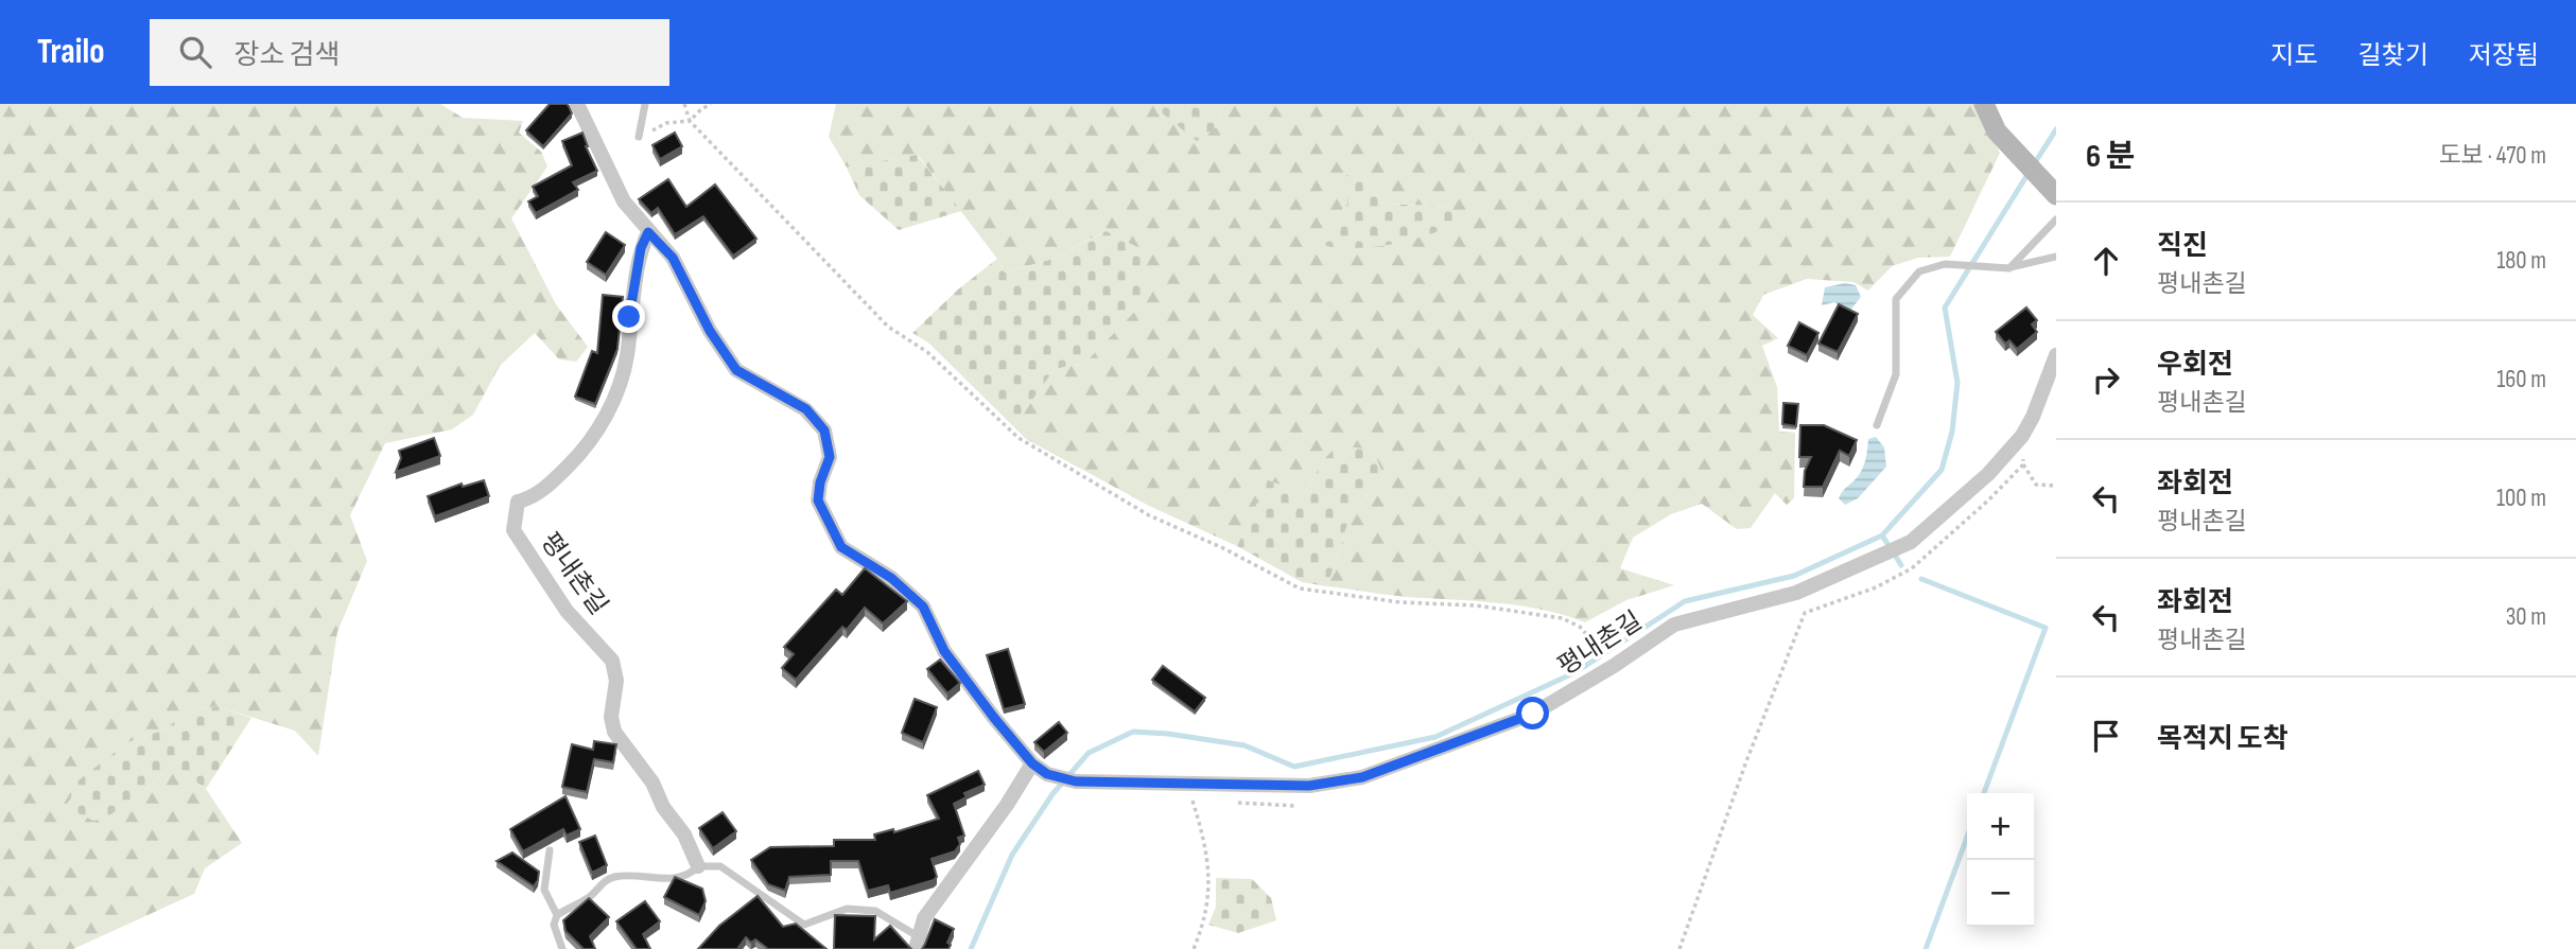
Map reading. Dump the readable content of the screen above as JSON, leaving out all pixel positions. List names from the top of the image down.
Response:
{
  "streets": {
    "street": ["평내촌길"]
  },
  "page": {
    "header": "Trailo",
    "search": "장소 검색",
    "nav": ["지도", "길찾기", "저장됨"],
    "heading": ["6 분", "도보 · 470 m"],
    "list": [
      ["직진", "평내촌길", "180 m"],
      ["우회전", "평내촌길", "160 m"],
      ["좌회전", "평내촌길", "100 m"],
      ["좌회전", "평내촌길", "30 m"],
      "목적지 도착"
    ],
    "map_buttons": ["+", "−"]
  }
}
